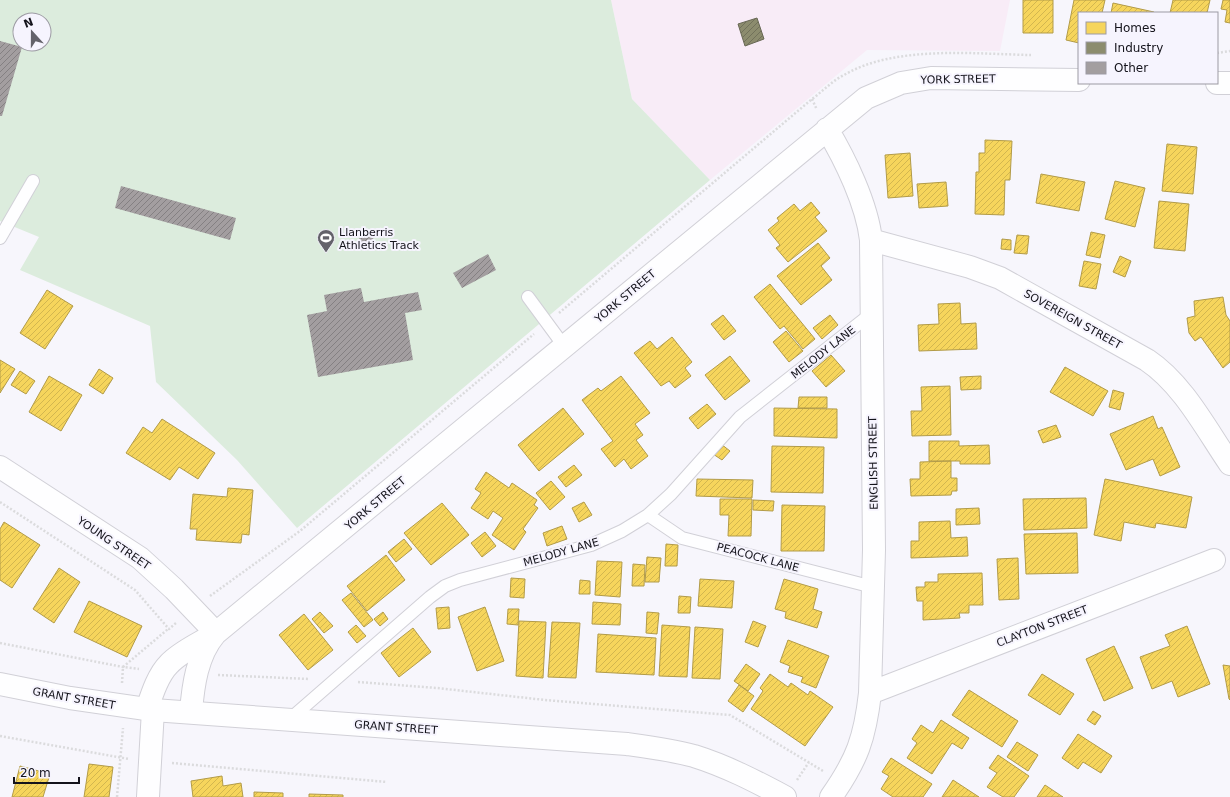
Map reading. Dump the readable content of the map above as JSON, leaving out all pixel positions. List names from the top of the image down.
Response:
{
  "streets": {
    "street": [
      "YORK STREET",
      "SOVEREIGN STREET",
      "ENGLISH STREET",
      "YOUNG STREET",
      "CLAYTON STREET",
      "GRANT STREET"
    ],
    "lane": ["MELODY LANE", "PEACOCK LANE"]
  },
  "crossings": [
    ["YORK STREET", "ENGLISH STREET"],
    ["YORK STREET", "YOUNG STREET"],
    ["YORK STREET", "GRANT STREET"],
    ["SOVEREIGN STREET", "ENGLISH STREET"],
    ["MELODY LANE", "ENGLISH STREET"],
    ["MELODY LANE", "PEACOCK LANE"],
    ["MELODY LANE", "GRANT STREET"],
    ["ENGLISH STREET", "PEACOCK LANE"],
    ["ENGLISH STREET", "CLAYTON STREET"]
  ],
  "places": {
    "sports": ["Llanberris Athletics Track"]
  },
  "legend": ["Homes", "Industry", "Other"],
  "scale_bar": "20 m",
  "north": "top"
}
